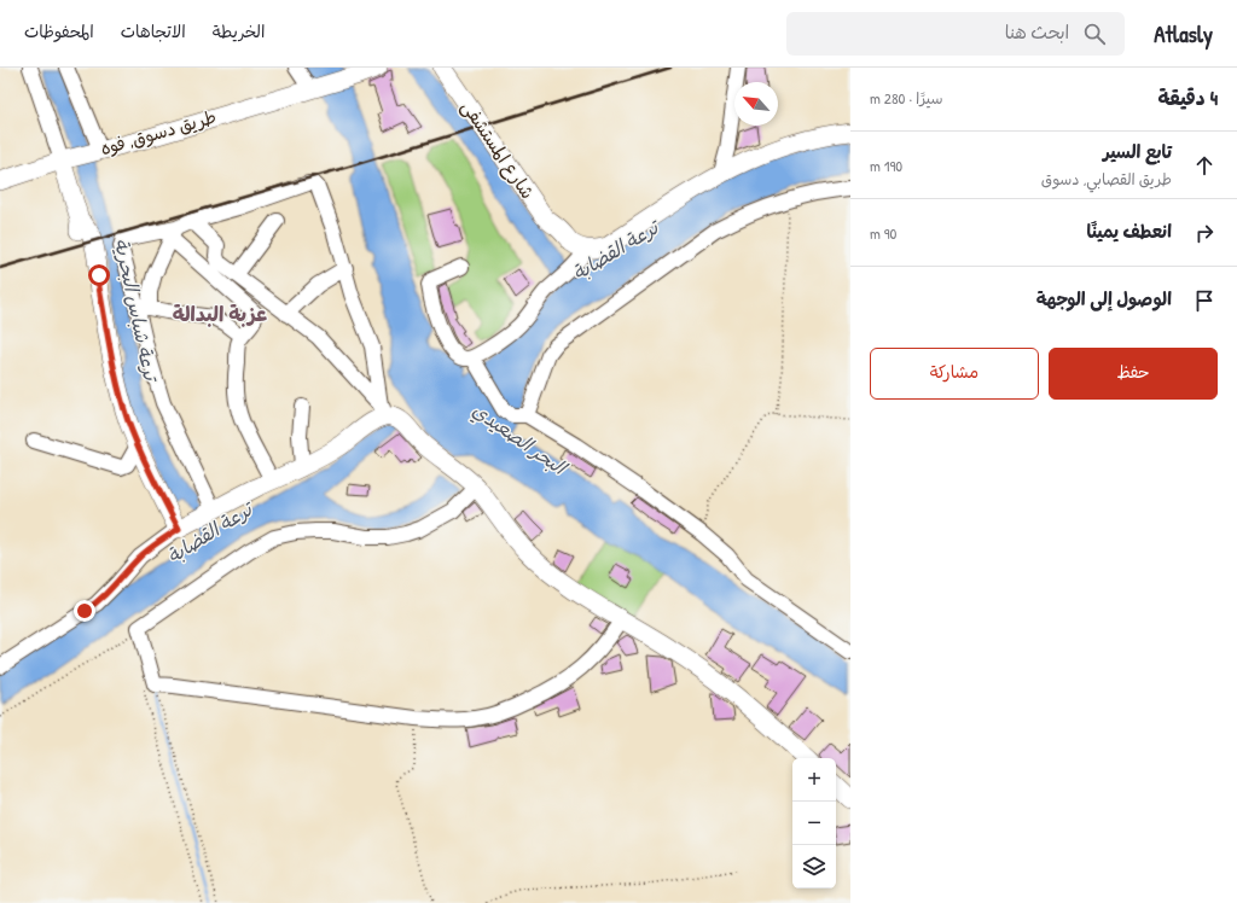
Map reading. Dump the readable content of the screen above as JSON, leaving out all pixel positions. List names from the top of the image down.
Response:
{
  "streets": {
    "main road": ["طريق دسوق, فوه", "شارع المستشفى"]
  },
  "districts": ["عزبة البدالة"],
  "water": ["ترعة القضابة", "ترعة شباس البحرية", "البحر الصعيدي"],
  "north": "top left",
  "page": {
    "header": "Atlasly",
    "search": "ابحث هنا",
    "nav": ["الخريطة", "الاتجاهات", "المحفوظات"],
    "heading": ["4 دقيقة", "سيرًا · 280 m"],
    "list": [
      ["تابع السير", "طريق القصابي, دسوق", "190 m"],
      ["انعطف يمينًا", "90 m"],
      "الوصول إلى الوجهة"
    ],
    "buttons": ["حفظ", "مشاركة"],
    "map_buttons": ["+", "−"]
  }
}
